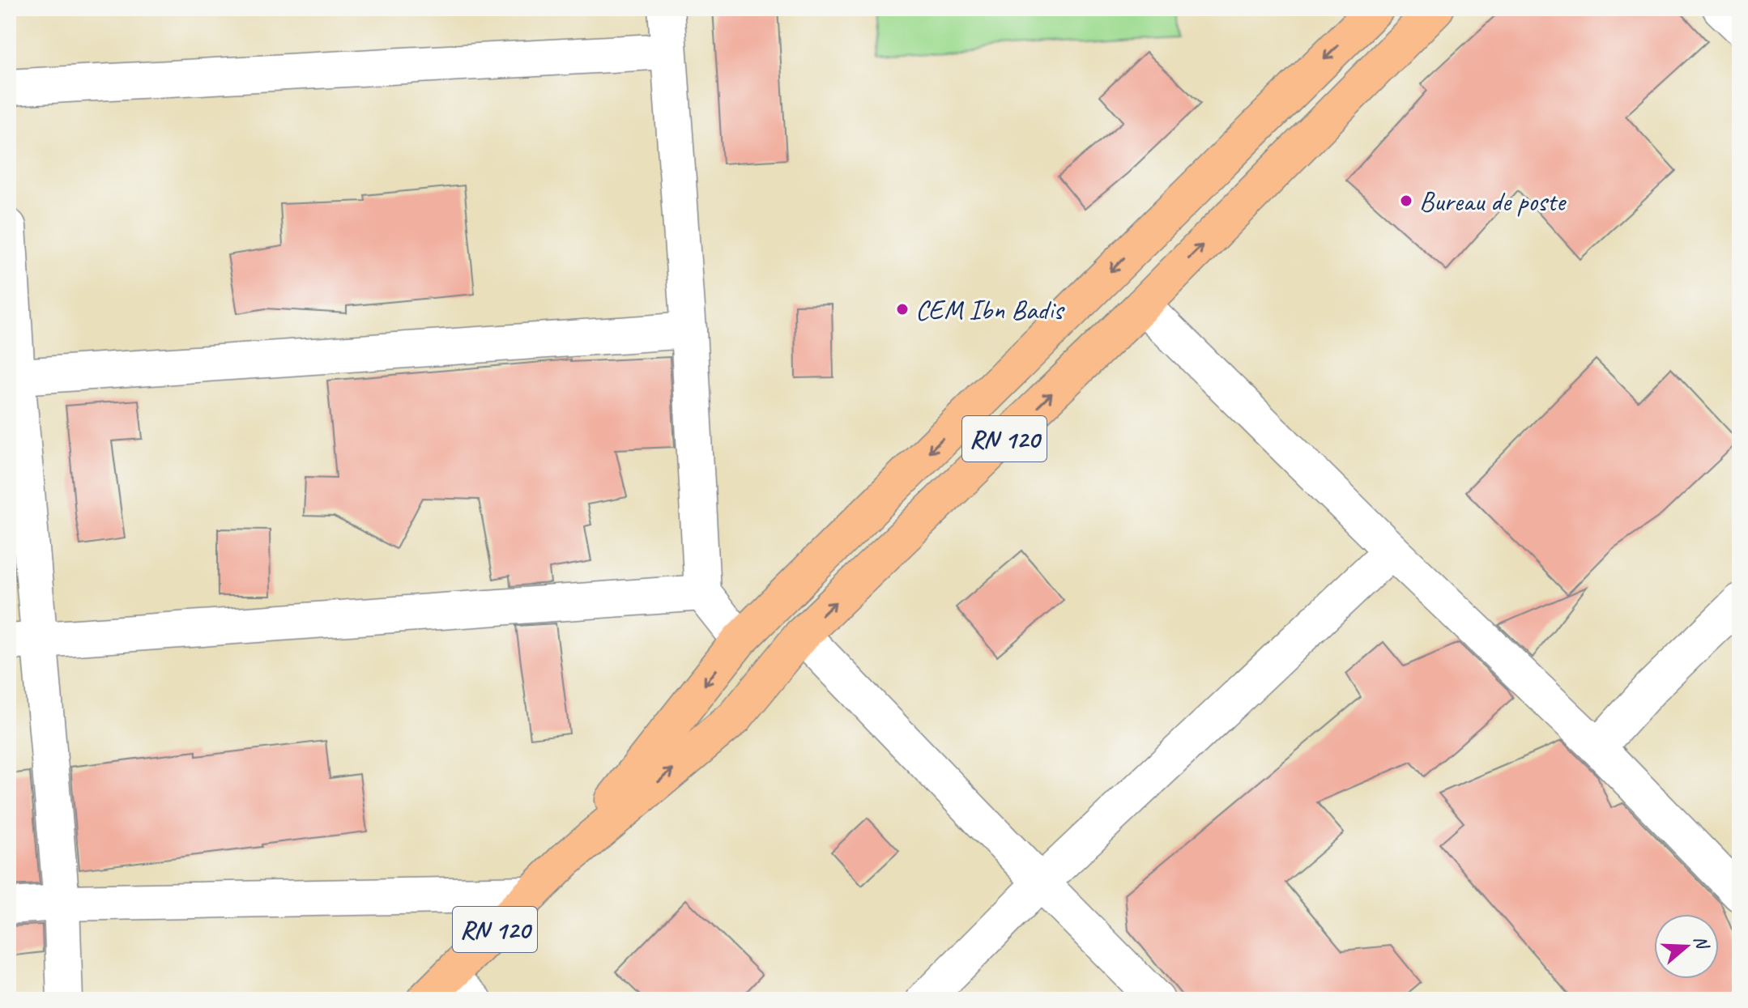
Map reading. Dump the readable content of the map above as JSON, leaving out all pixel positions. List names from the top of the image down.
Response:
{
  "streets": {
    "main road": ["RN 120"]
  },
  "places": ["Bureau de poste", "CEM Ibn Badis"],
  "north": "right"
}
